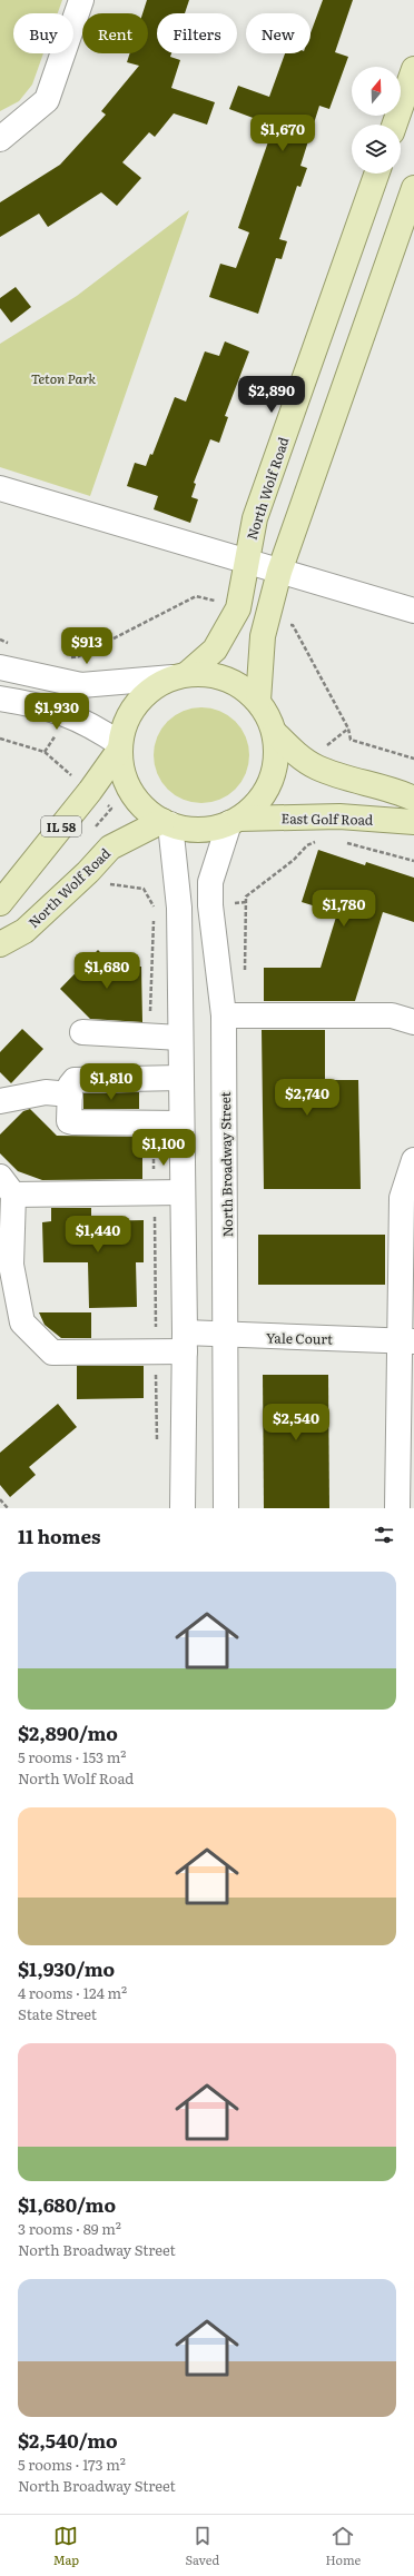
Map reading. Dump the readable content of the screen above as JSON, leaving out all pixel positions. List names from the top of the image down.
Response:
{
  "streets": {
    "main road": ["North Wolf Road", "East Golf Road", "IL 58"],
    "street": ["North Broadway Street", "Yale Court"]
  },
  "crossings": [
    ["North Wolf Road", "East Golf Road"],
    ["North Wolf Road", "IL 58"],
    ["North Wolf Road", "North Broadway Street"],
    ["East Golf Road", "IL 58"],
    ["East Golf Road", "North Broadway Street"],
    ["IL 58", "North Broadway Street"],
    ["North Broadway Street", "Yale Court"]
  ],
  "parks": ["Teton Park"],
  "north": "top",
  "page": {
    "chip": [
      "Buy",
      "Rent",
      "Filters",
      "New"
    ],
    "price": [
      "$1,670",
      "$2,890",
      "$913",
      "$1,930",
      "$1,780",
      "$1,680",
      "$1,810",
      "$2,740",
      "$1,100",
      "$1,440",
      "$2,540"
    ],
    "heading": "11 homes",
    "list": [
      {
        "name": "$2,890/mo",
        "note": "5 rooms · 153 m² · North Wolf Road"
      },
      {
        "name": "$1,930/mo",
        "note": "4 rooms · 124 m² · State Street"
      },
      {
        "name": "$1,680/mo",
        "note": "3 rooms · 89 m² · North Broadway Street"
      },
      {
        "name": "$2,540/mo",
        "note": "5 rooms · 173 m² · North Broadway Street"
      }
    ],
    "tabs": ["Map", "Saved", "Home"]
  }
}
